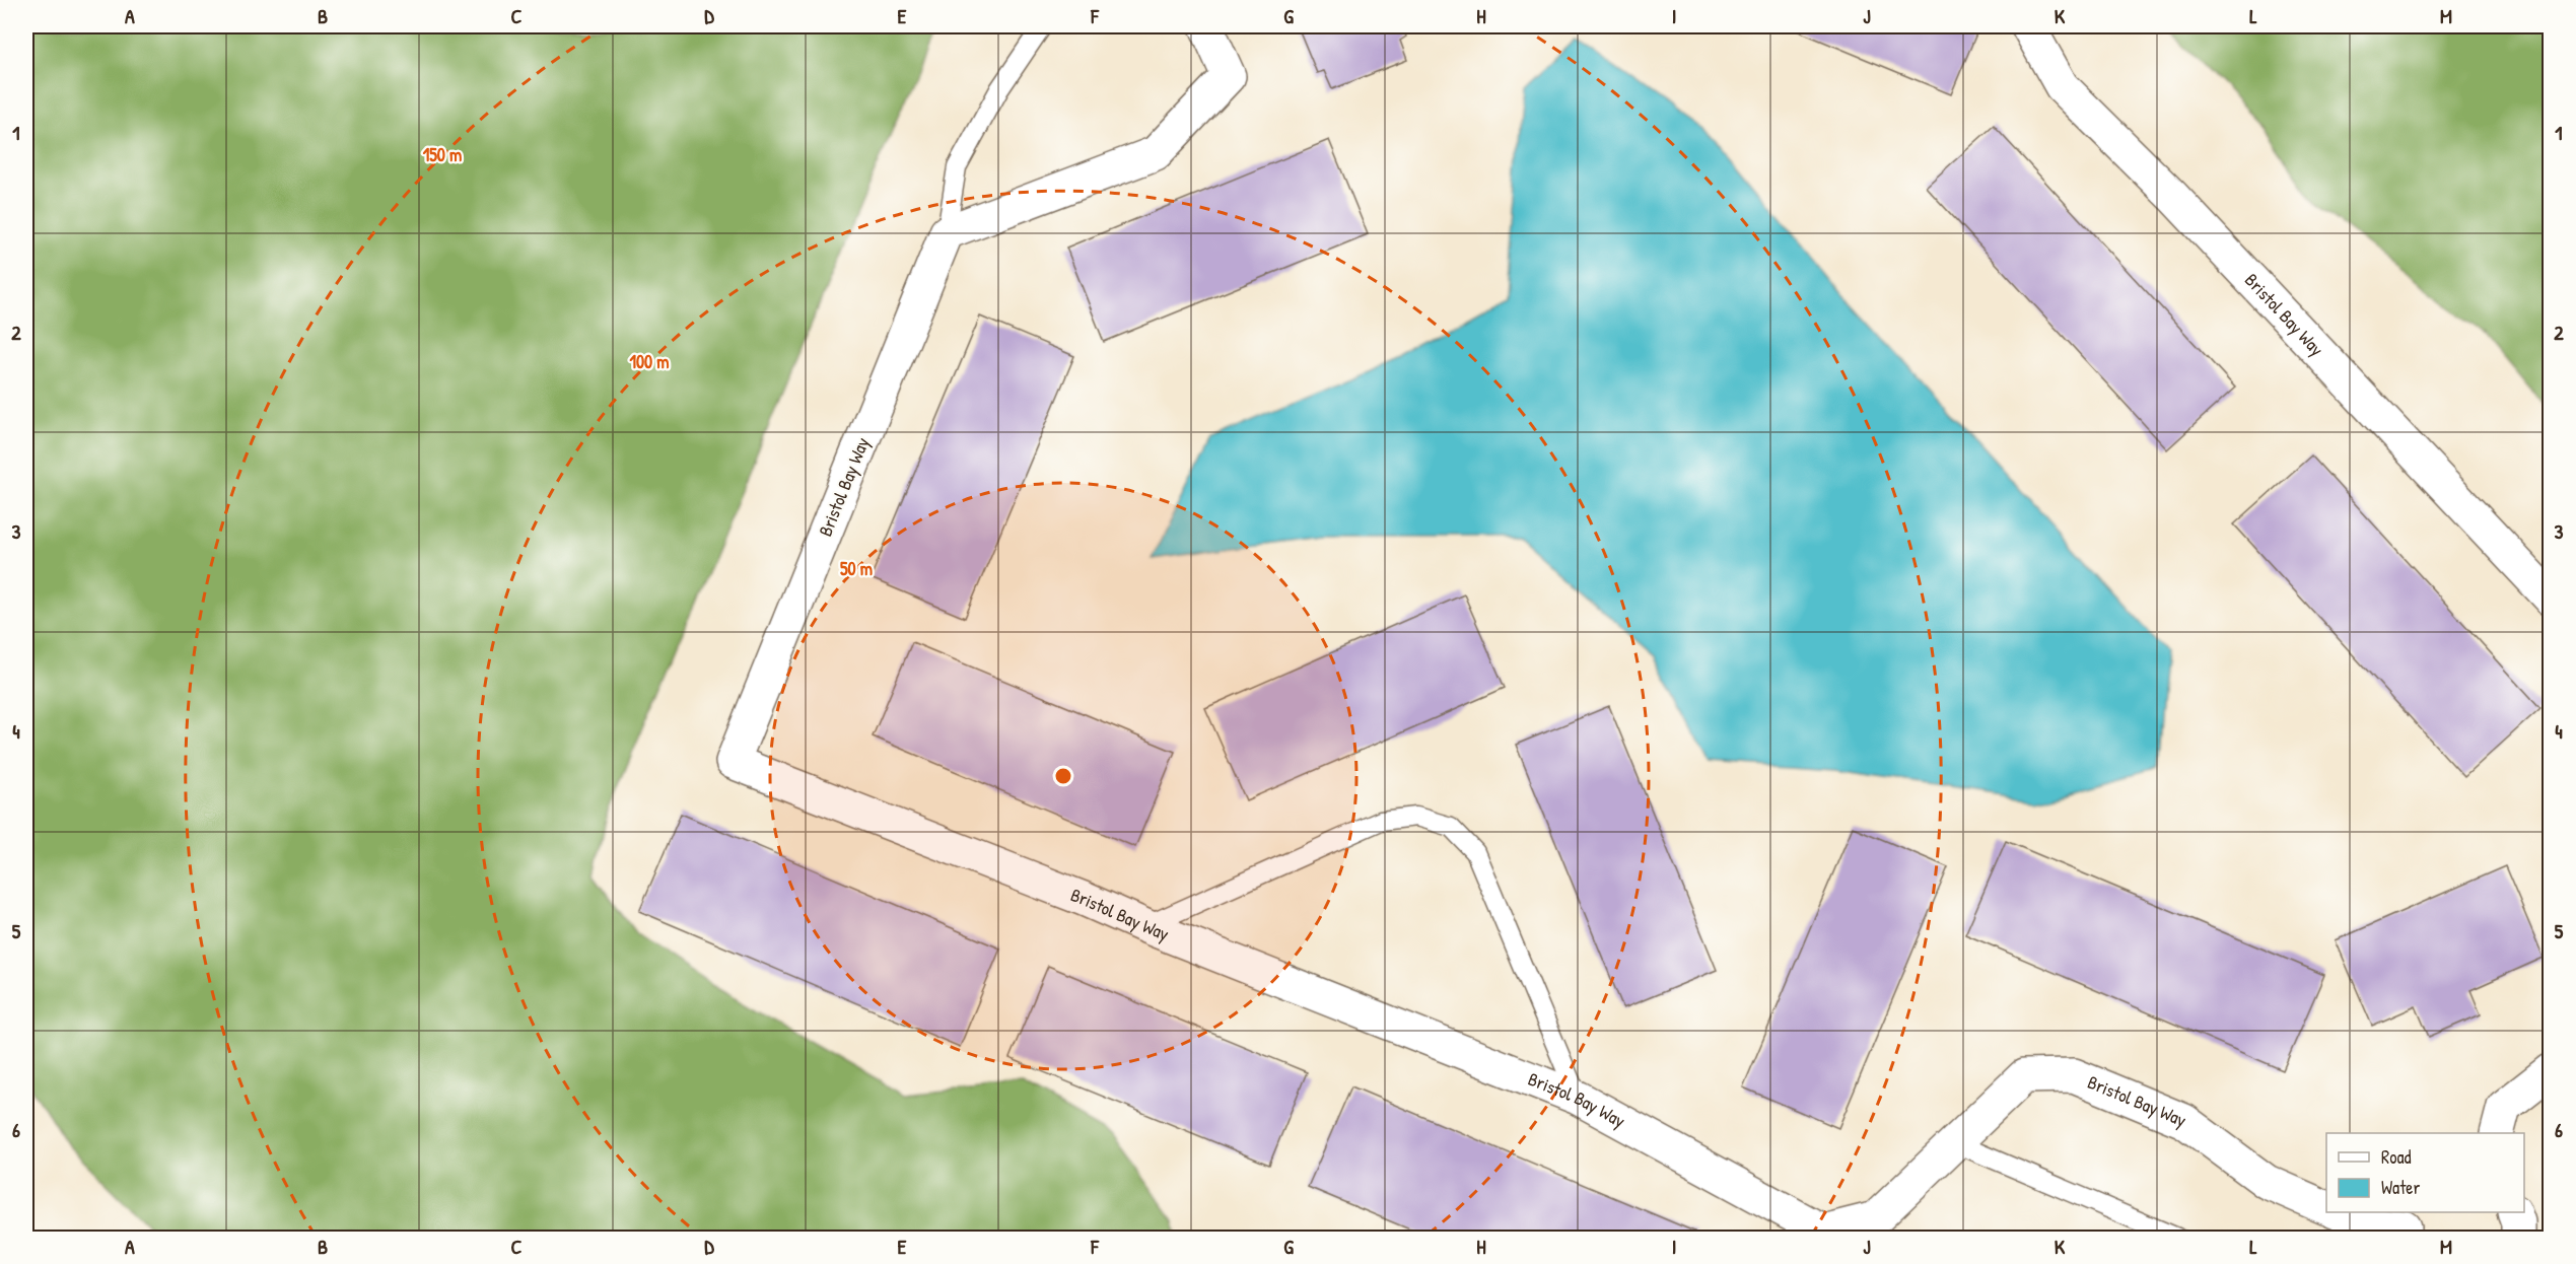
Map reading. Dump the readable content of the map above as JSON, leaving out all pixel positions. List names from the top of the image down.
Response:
{
  "streets": {
    "street": ["Bristol Bay Way"]
  },
  "legend": ["Road", "Water"],
  "grid": {
    "columns": [
      "A",
      "B",
      "C",
      "D",
      "E",
      "F",
      "G",
      "H",
      "I",
      "J",
      "K",
      "L",
      "M"
    ],
    "rows": [
      "1",
      "2",
      "3",
      "4",
      "5",
      "6"
    ]
  },
  "rings": ["150 m", "100 m", "50 m"]
}
